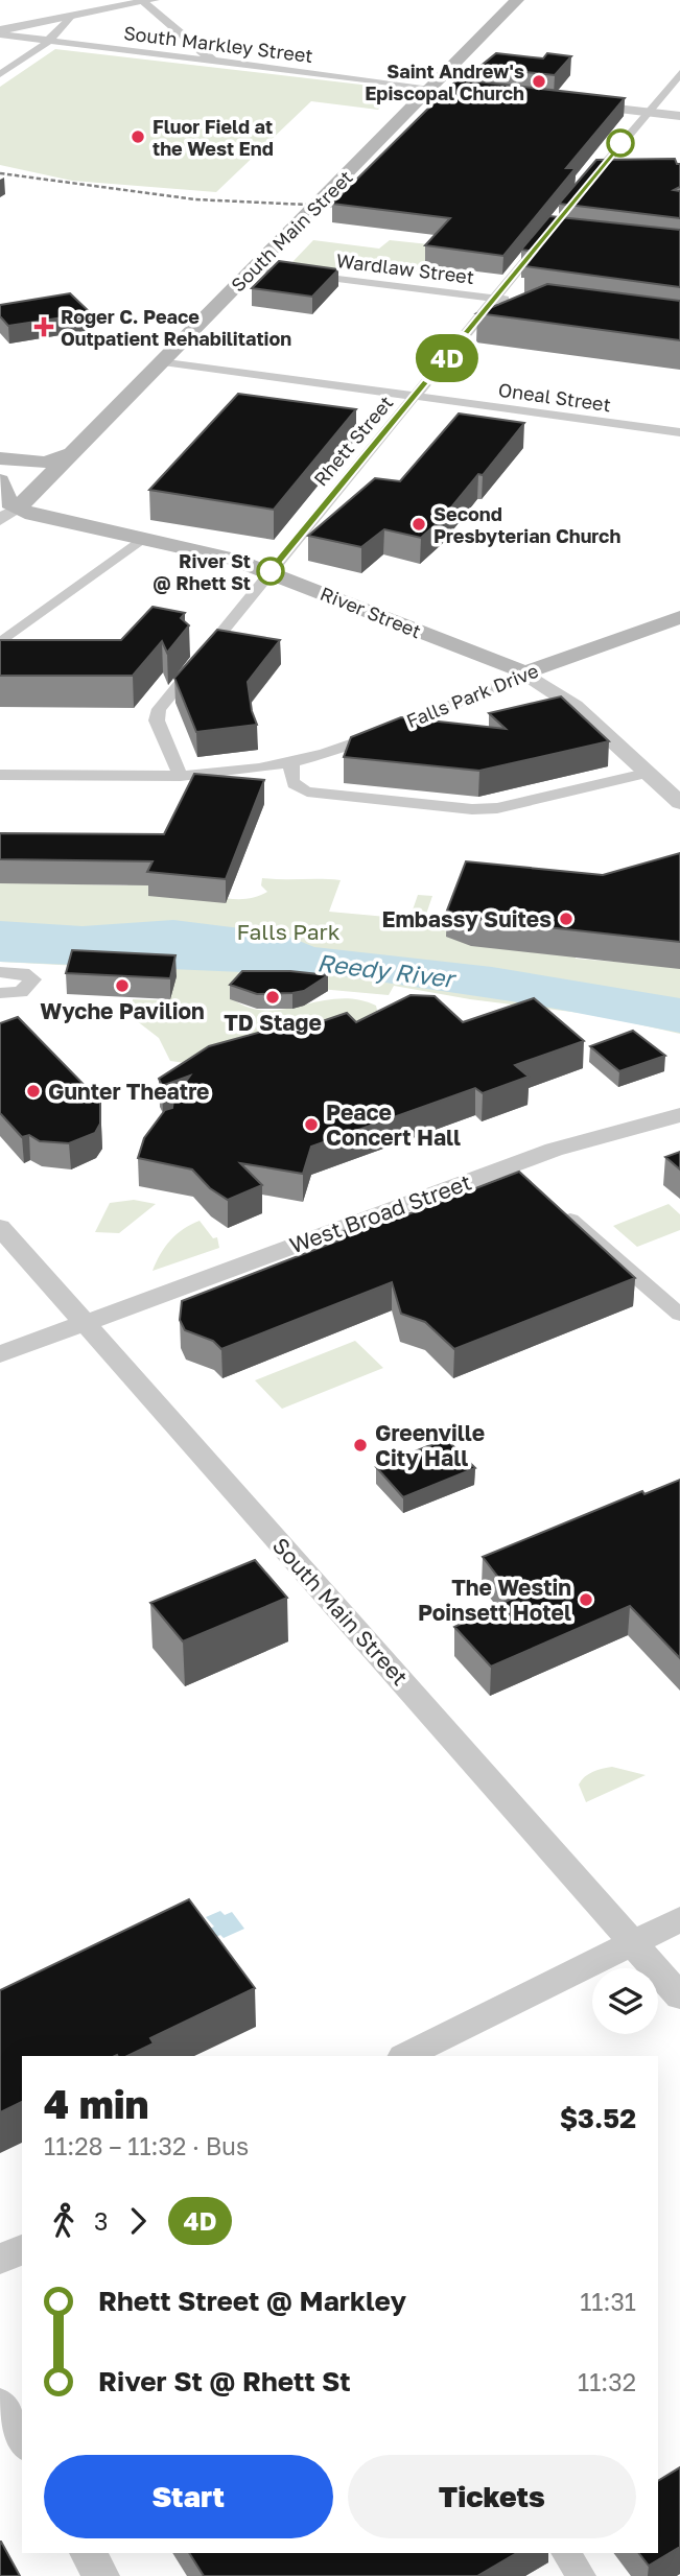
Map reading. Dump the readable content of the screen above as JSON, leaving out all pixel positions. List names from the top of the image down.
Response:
{
  "streets": {
    "main road": ["South Main Street", "River Street", "Falls Park Drive"],
    "street": [
      "South Markley Street",
      "Wardlaw Street",
      "Oneal Street",
      "Rhett Street",
      "West Broad Street"
    ]
  },
  "crossings": [
    ["South Markley Street", "South Main Street"],
    ["South Main Street", "Wardlaw Street"],
    ["South Main Street", "Oneal Street"],
    ["South Main Street", "River Street"],
    ["South Main Street", "West Broad Street"],
    ["Wardlaw Street", "Rhett Street"],
    ["Oneal Street", "Rhett Street"],
    ["Rhett Street", "River Street"],
    ["Rhett Street", "Falls Park Drive"],
    ["River Street", "Falls Park Drive"]
  ],
  "water": ["Reedy River"],
  "parks": ["Falls Park"],
  "places": {
    "other": [
      "Saint Andrew's Episcopal Church",
      "Fluor Field at the West End",
      "Second Presbyterian Church",
      "River St @ Rhett St",
      "Embassy Suites",
      "Wyche Pavilion",
      "TD Stage",
      "Gunter Theatre",
      "Peace Concert Hall",
      "Greenville City Hall",
      "The Westin Poinsett Hotel"
    ],
    "health": ["Roger C. Peace Outpatient Rehabilitation"]
  },
  "lines": ["bus line 4D"],
  "page": {
    "on_map": "4D",
    "heading": ["4 min", "11:28 – 11:32 · Bus", "$3.52"],
    "legs": ["3", "4D"],
    "list": [
      {
        "name": "Rhett Street @ Markley",
        "value": "11:31"
      },
      {
        "name": "River St @ Rhett St",
        "value": "11:32"
      }
    ],
    "buttons": ["Start", "Tickets"]
  }
}
